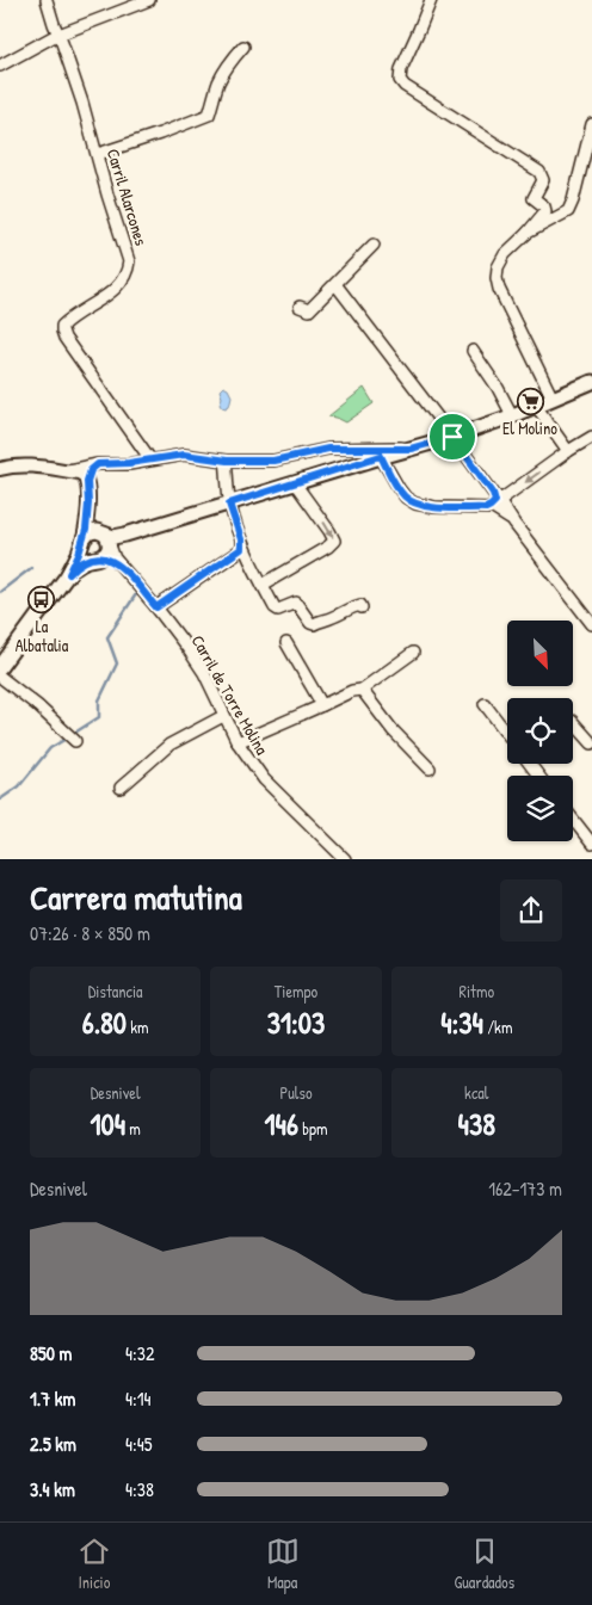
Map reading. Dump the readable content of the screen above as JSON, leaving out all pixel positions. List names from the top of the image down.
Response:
{
  "streets": {
    "street": ["Carril Alarcones", "Carril de Torre Molina"]
  },
  "places": {
    "supermarket": ["El Molino"],
    "bus stop": ["La Albatalia"]
  },
  "north": "bottom right",
  "page": {
    "heading": ["Carrera matutina", "07:26 · 8 × 850 m"],
    "stats": [
      ["Distancia", "6.80 km"],
      ["Tiempo", "31:03"],
      ["Ritmo", "4:34 /km"],
      ["Desnivel", "104 m"],
      ["Pulso", "146 bpm"],
      ["kcal", "438"]
    ],
    "chart": ["Desnivel", "162–173 m"],
    "list": [
      {
        "name": "850 m",
        "note": "4:32"
      },
      {
        "name": "1.7 km",
        "note": "4:14"
      },
      {
        "name": "2.5 km",
        "note": "4:45"
      },
      {
        "name": "3.4 km",
        "note": "4:38"
      }
    ],
    "tabs": ["Inicio", "Mapa", "Guardados"]
  }
}
